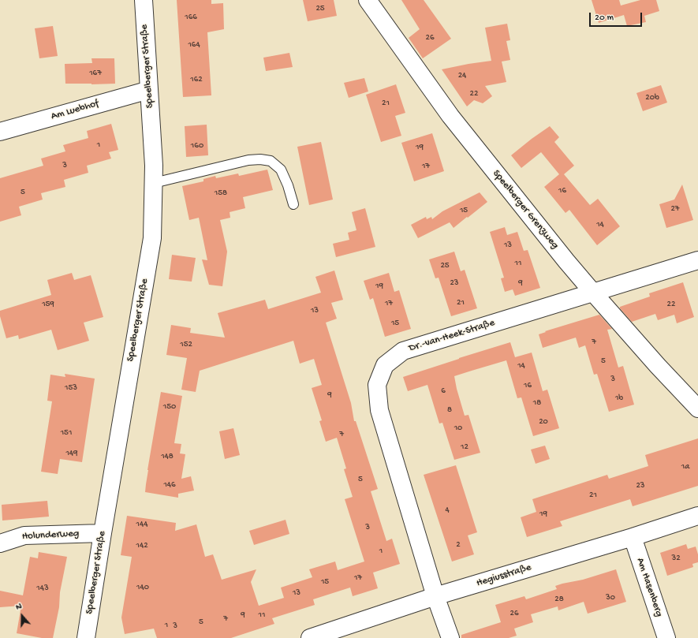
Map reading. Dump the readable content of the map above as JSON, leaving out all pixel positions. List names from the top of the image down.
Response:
{
  "streets": {
    "street": [
      "Speelberger Straße",
      "Am Luebhof",
      "Speelberger Grenzweg",
      "Dr.-van-Heek-Straße",
      "Holunderweg",
      "Hegiusstraße",
      "Am Hasenberg"
    ]
  },
  "crossings": [
    ["Speelberger Straße", "Am Luebhof"],
    ["Speelberger Straße", "Holunderweg"],
    ["Speelberger Grenzweg", "Dr.-van-Heek-Straße"],
    ["Dr.-van-Heek-Straße", "Hegiusstraße"],
    ["Hegiusstraße", "Am Hasenberg"]
  ],
  "house_numbers": [
    "25",
    "166",
    "26",
    "164",
    "167",
    "24",
    "162",
    "22",
    "20b",
    "21",
    "1",
    "160",
    "19",
    "3",
    "17",
    "16",
    "5",
    "158",
    "27",
    "15",
    "14",
    "13",
    "11",
    "25",
    "23",
    "9",
    "19",
    "21",
    "17",
    "159",
    "22",
    "13",
    "15",
    "7",
    "152",
    "5",
    "14",
    "3",
    "16",
    "153",
    "6",
    "9",
    "1b",
    "18",
    "150",
    "8",
    "20",
    "10",
    "151",
    "7",
    "12",
    "149",
    "148",
    "1a",
    "5",
    "146",
    "23",
    "21",
    "4",
    "19",
    "144",
    "3",
    "2",
    "142",
    "1",
    "32",
    "17",
    "15",
    "140",
    "143",
    "13",
    "30",
    "28",
    "26",
    "9",
    "11",
    "7",
    "5",
    "1",
    "3"
  ],
  "scale_bar": "20 m",
  "north": "top"
}
